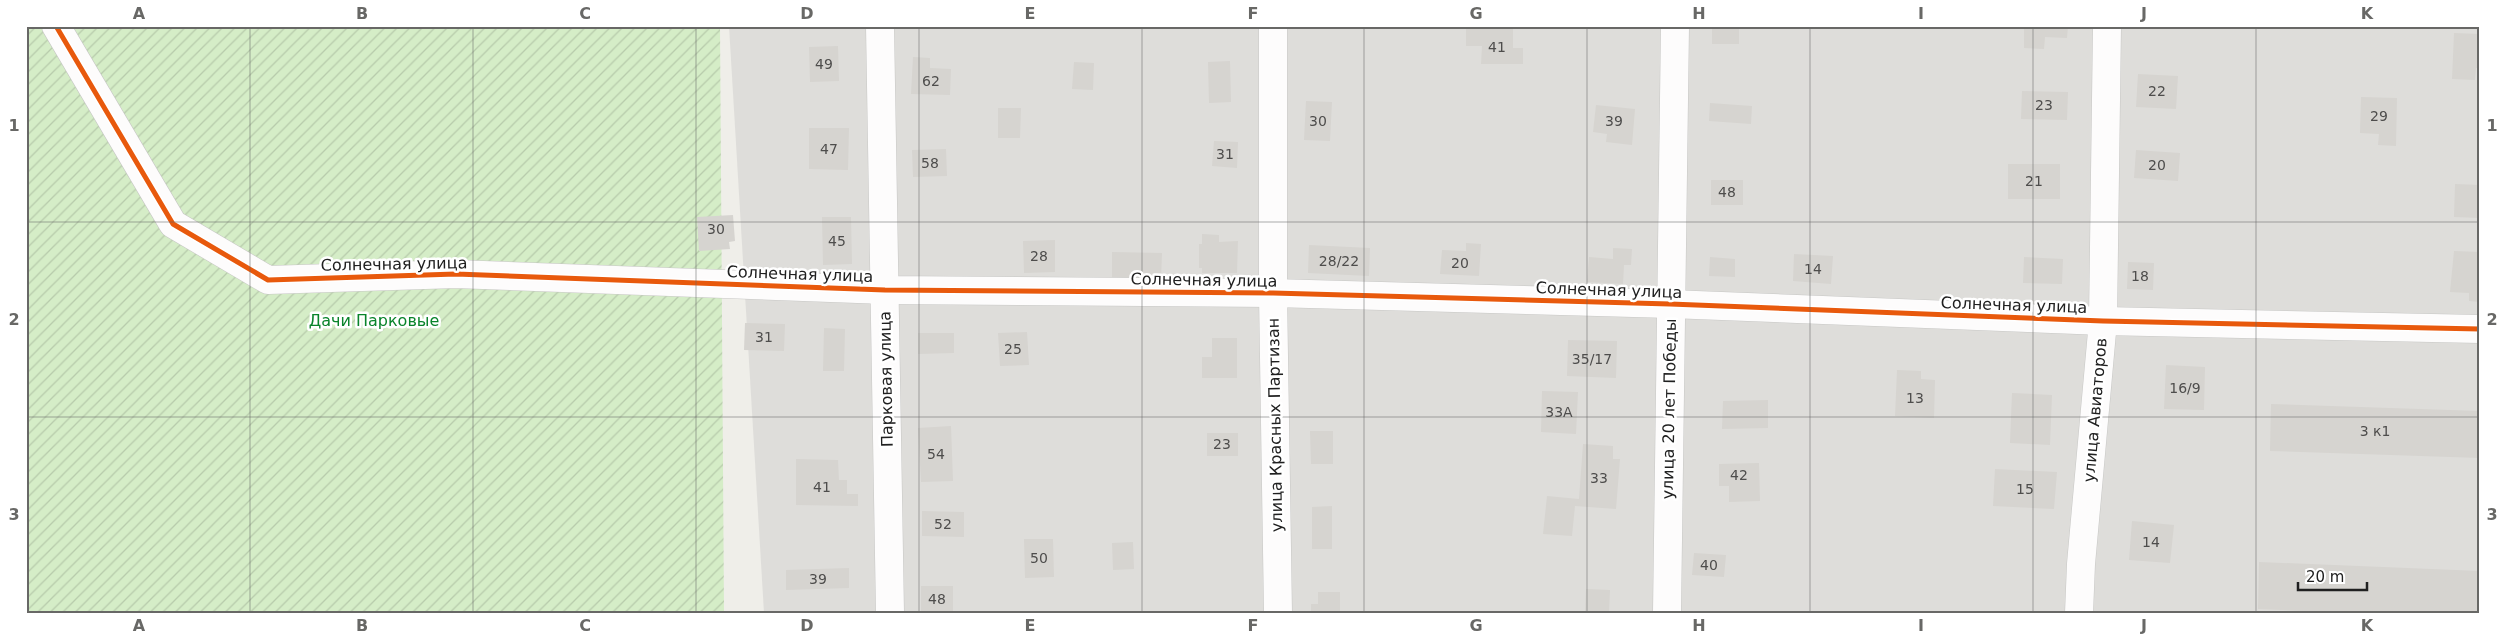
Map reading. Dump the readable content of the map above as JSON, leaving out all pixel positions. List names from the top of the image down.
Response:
{
  "streets": {
    "street": [
      "Солнечная улица",
      "Парковая улица",
      "улица 20 лет Победы",
      "улица Авиаторов",
      "улица Красных Партизан"
    ]
  },
  "crossings": [
    ["Солнечная улица", "Парковая улица"],
    ["Солнечная улица", "улица 20 лет Победы"],
    ["Солнечная улица", "улица Авиаторов"],
    ["Солнечная улица", "улица Красных Партизан"]
  ],
  "parks": ["Дачи Парковые"],
  "house_numbers": [
    "41",
    "49",
    "62",
    "22",
    "23",
    "29",
    "30",
    "39",
    "47",
    "31",
    "58",
    "20",
    "21",
    "48",
    "30",
    "45",
    "28",
    "28/22",
    "20",
    "14",
    "18",
    "31",
    "25",
    "35/17",
    "16/9",
    "13",
    "33А",
    "3 к1",
    "23",
    "54",
    "42",
    "33",
    "41",
    "15",
    "52",
    "14",
    "50",
    "40",
    "39",
    "48"
  ],
  "scale_bar": "20 m",
  "grid": {
    "columns": [
      "A",
      "B",
      "C",
      "D",
      "E",
      "F",
      "G",
      "H",
      "I",
      "J",
      "K"
    ],
    "rows": ["1", "2", "3"]
  }
}
